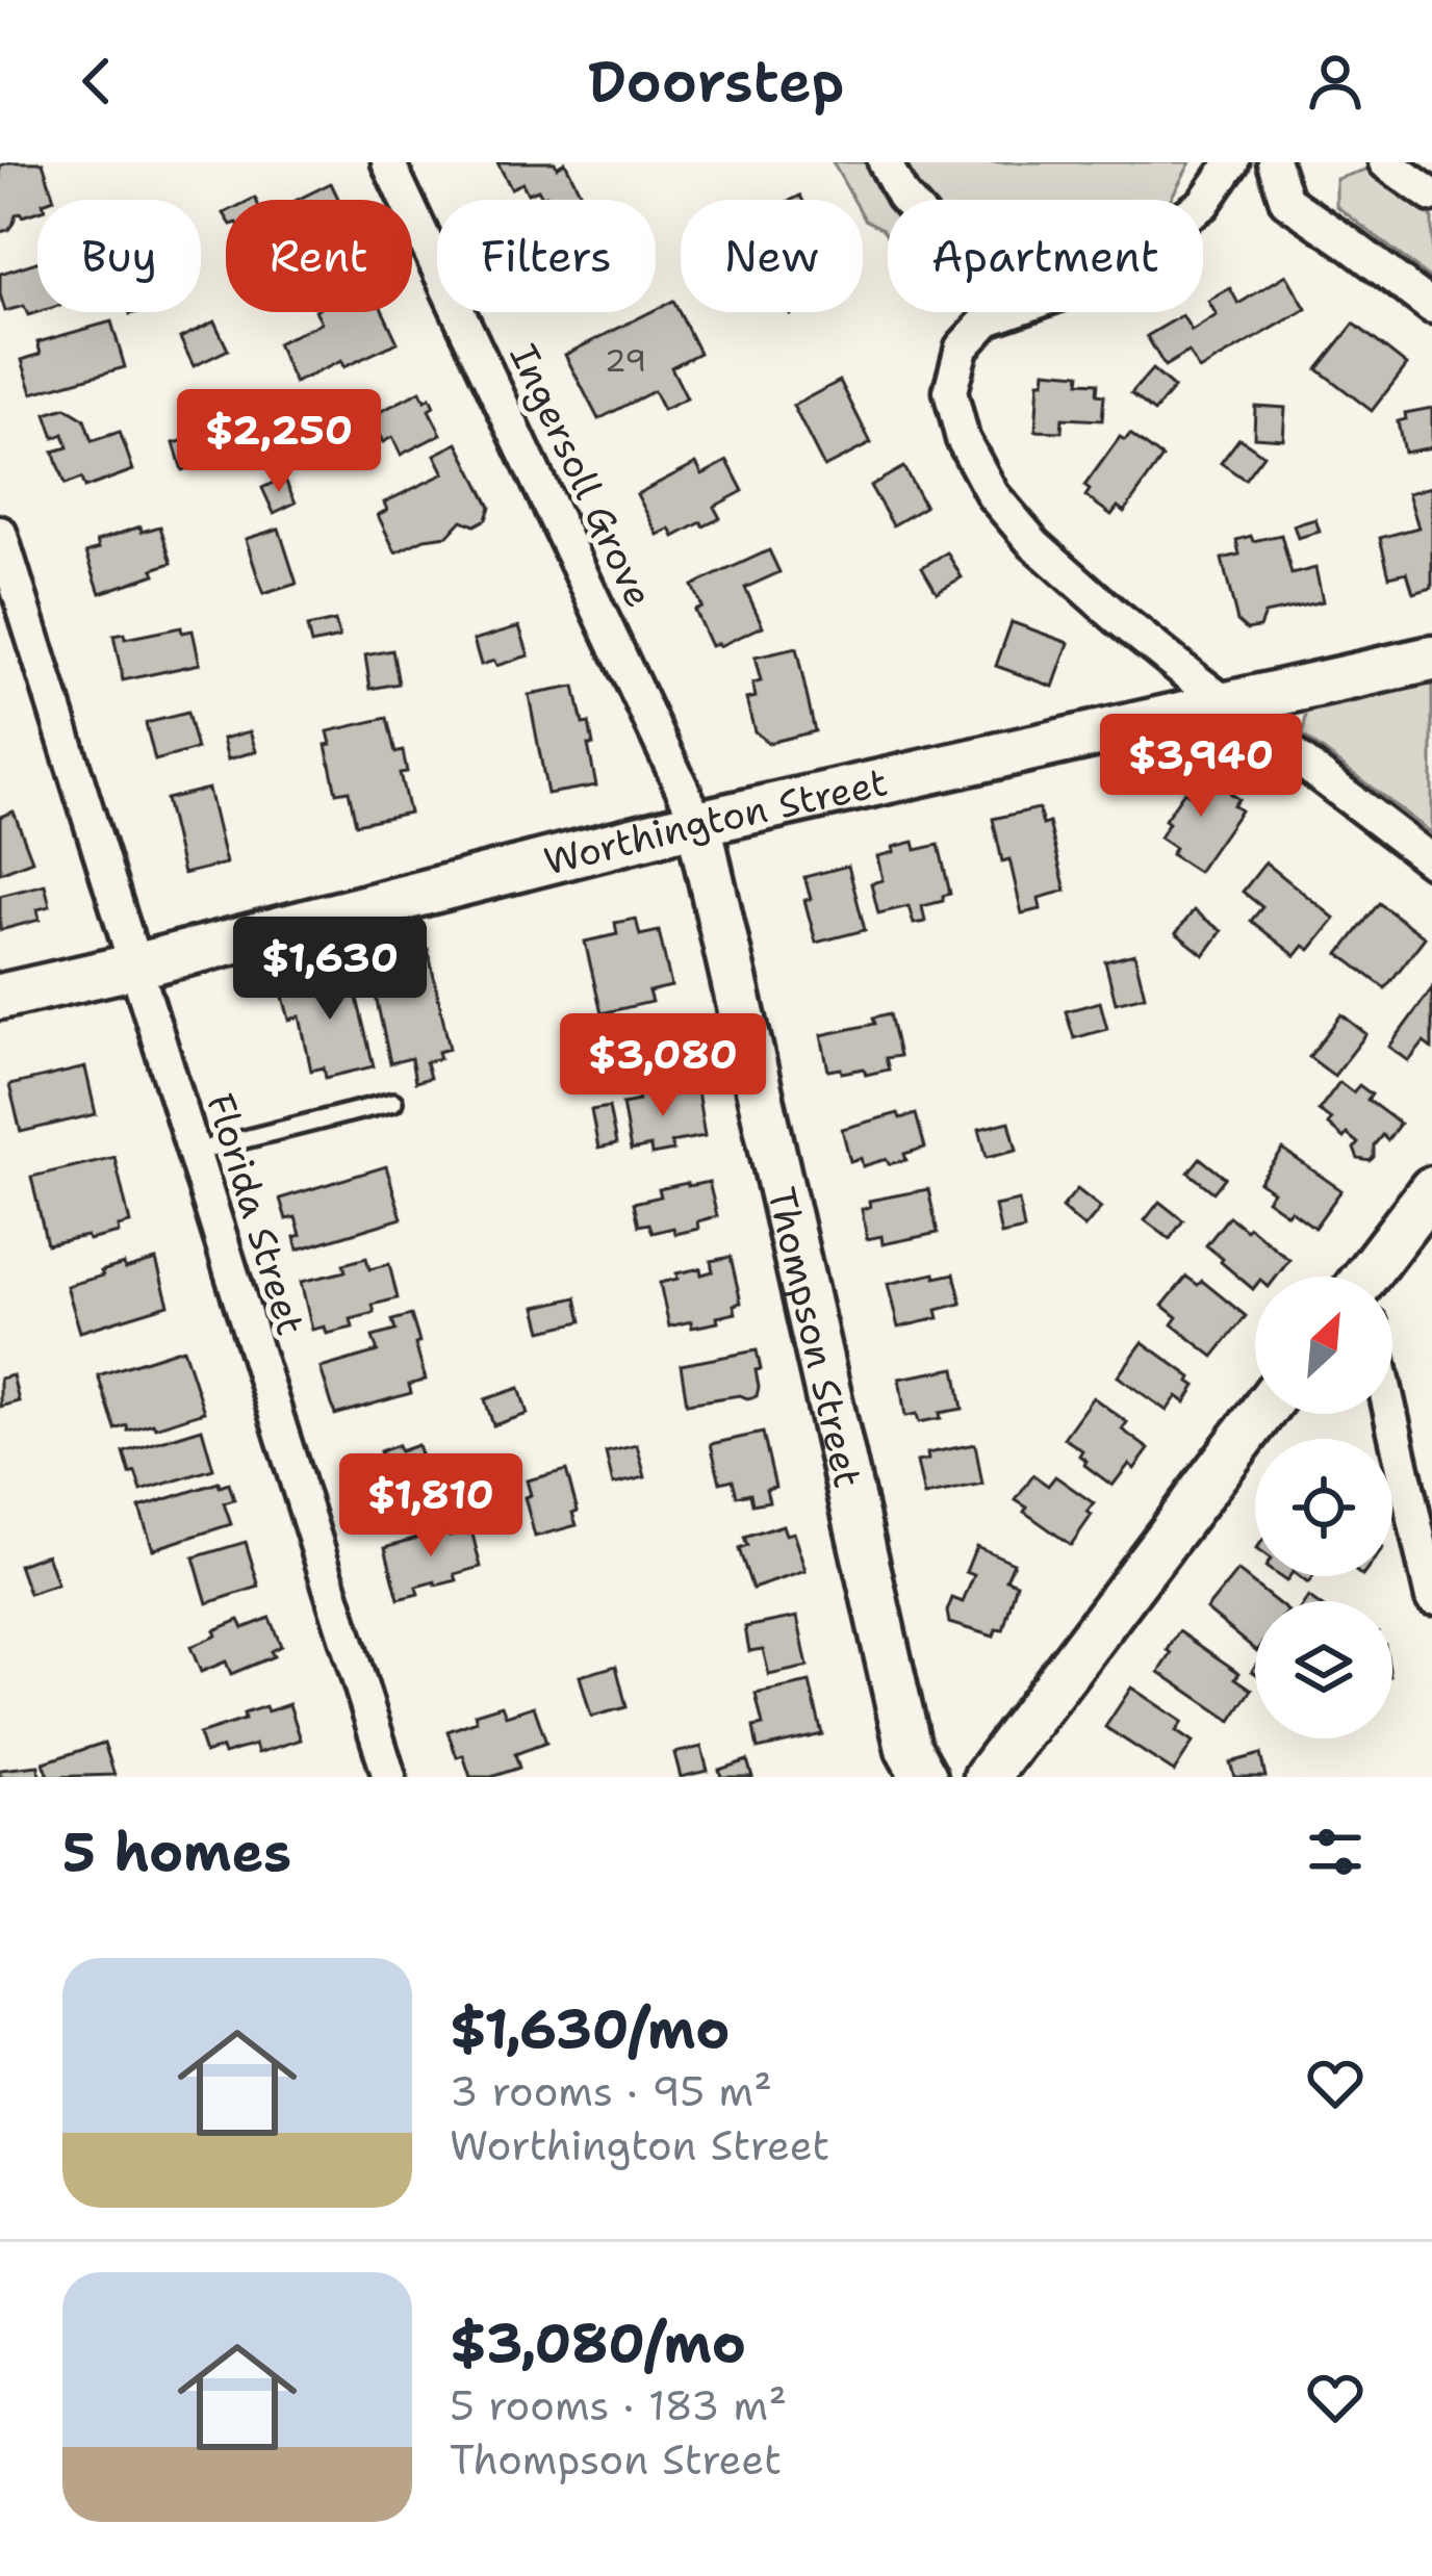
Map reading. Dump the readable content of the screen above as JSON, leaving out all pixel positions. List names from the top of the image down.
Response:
{
  "streets": {
    "main road": ["Worthington Street", "Thompson Street"],
    "street": ["Ingersoll Grove", "Florida Street"]
  },
  "crossings": [
    ["Ingersoll Grove", "Worthington Street"],
    ["Ingersoll Grove", "Thompson Street"],
    ["Worthington Street", "Florida Street"],
    ["Worthington Street", "Thompson Street"]
  ],
  "house_numbers": ["29"],
  "north": "top right",
  "page": {
    "header": "Doorstep",
    "chip": [
      "Buy",
      "Rent",
      "Filters",
      "New",
      "Apartment"
    ],
    "price": [
      "$2,250",
      "$3,940",
      "$1,630",
      "$3,080",
      "$1,810"
    ],
    "heading": "5 homes",
    "list": [
      {
        "name": "$1,630/mo",
        "note": "3 rooms · 95 m² · Worthington Street"
      },
      {
        "name": "$3,080/mo",
        "note": "5 rooms · 183 m² · Thompson Street"
      }
    ]
  }
}
